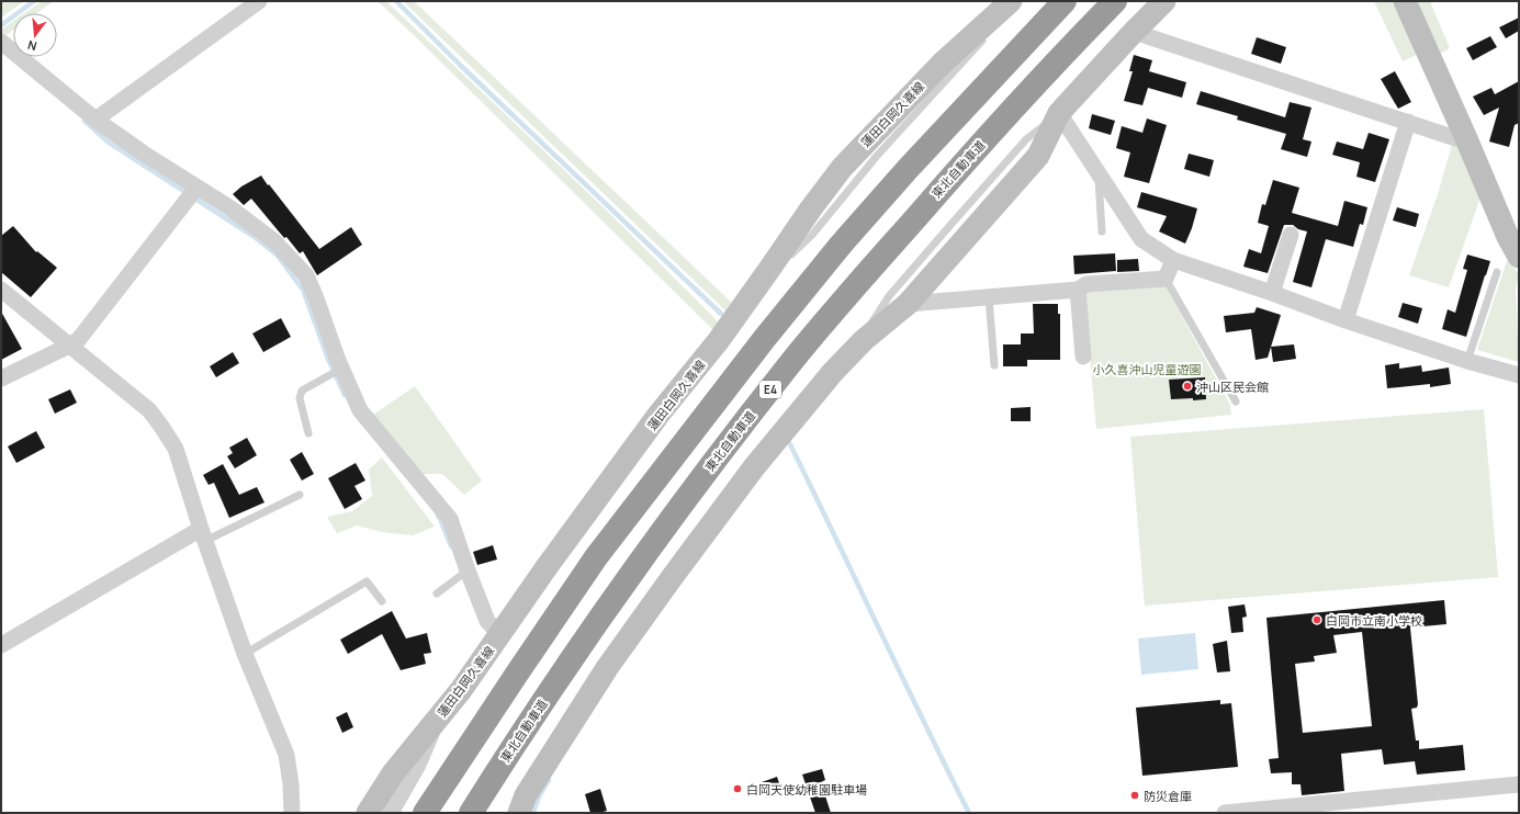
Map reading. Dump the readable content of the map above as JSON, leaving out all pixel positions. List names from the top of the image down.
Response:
{
  "streets": {
    "highway": ["東北自動車道", "E4"],
    "street": ["蓮田白岡久喜線"]
  },
  "parks": ["小久喜沖山児童遊園"],
  "places": [
    "沖山区民会館",
    "白岡市立南小学校",
    "白岡天使幼稚園駐車場",
    "防災倉庫"
  ],
  "north": "bottom"
}
